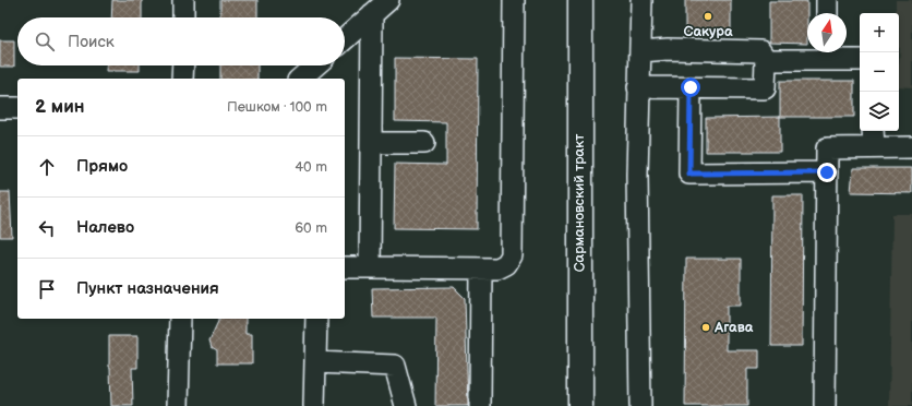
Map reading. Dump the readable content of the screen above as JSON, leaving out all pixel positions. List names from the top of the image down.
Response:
{
  "streets": {
    "main road": ["Сармановский тракт"]
  },
  "places": ["Сакура", "Агава"],
  "north": "top",
  "page": {
    "map_buttons": ["+", "−"],
    "search": "Поиск",
    "heading": ["2 мин", "Пешком · 100 m"],
    "list": [
      ["Прямо", "40 m"],
      ["Налево", "60 m"],
      "Пункт назначения"
    ]
  }
}
